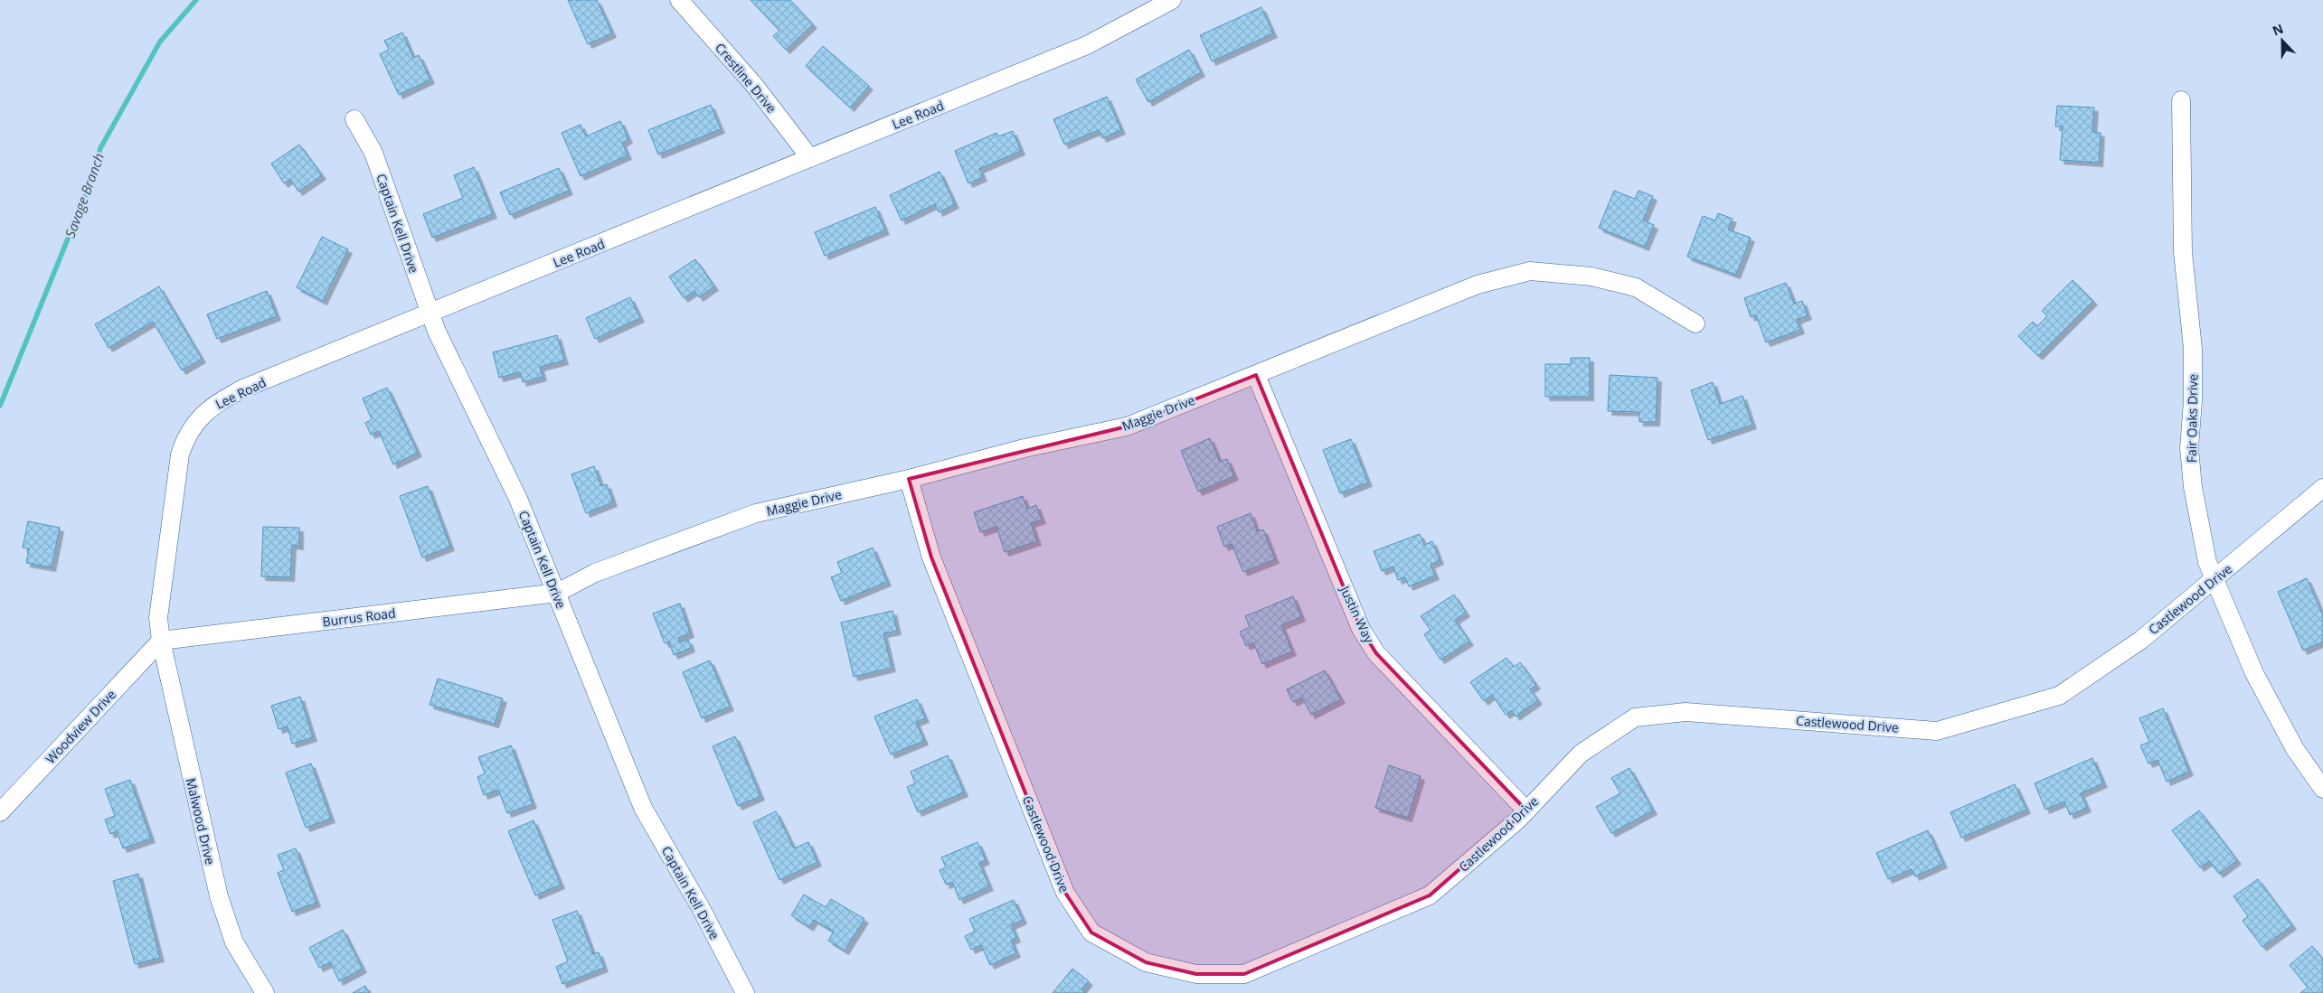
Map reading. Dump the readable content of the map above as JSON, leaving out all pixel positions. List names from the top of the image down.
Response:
{
  "streets": {
    "street": [
      "Crestline Drive",
      "Lee Road",
      "Captain Kell Drive",
      "Maggie Drive",
      "Fair Oaks Drive",
      "Castlewood Drive",
      "Justin Way",
      "Burrus Road",
      "Woodview Drive",
      "Malwood Drive"
    ]
  },
  "crossings": [
    ["Crestline Drive", "Lee Road"],
    ["Lee Road", "Captain Kell Drive"],
    ["Lee Road", "Burrus Road"],
    ["Lee Road", "Woodview Drive"],
    ["Lee Road", "Malwood Drive"],
    ["Captain Kell Drive", "Maggie Drive"],
    ["Captain Kell Drive", "Burrus Road"],
    ["Maggie Drive", "Castlewood Drive"],
    ["Maggie Drive", "Justin Way"],
    ["Maggie Drive", "Burrus Road"],
    ["Fair Oaks Drive", "Castlewood Drive"],
    ["Castlewood Drive", "Justin Way"],
    ["Burrus Road", "Woodview Drive"],
    ["Burrus Road", "Malwood Drive"],
    ["Woodview Drive", "Malwood Drive"]
  ],
  "water": ["Savage Branch"],
  "north": "top"
}
